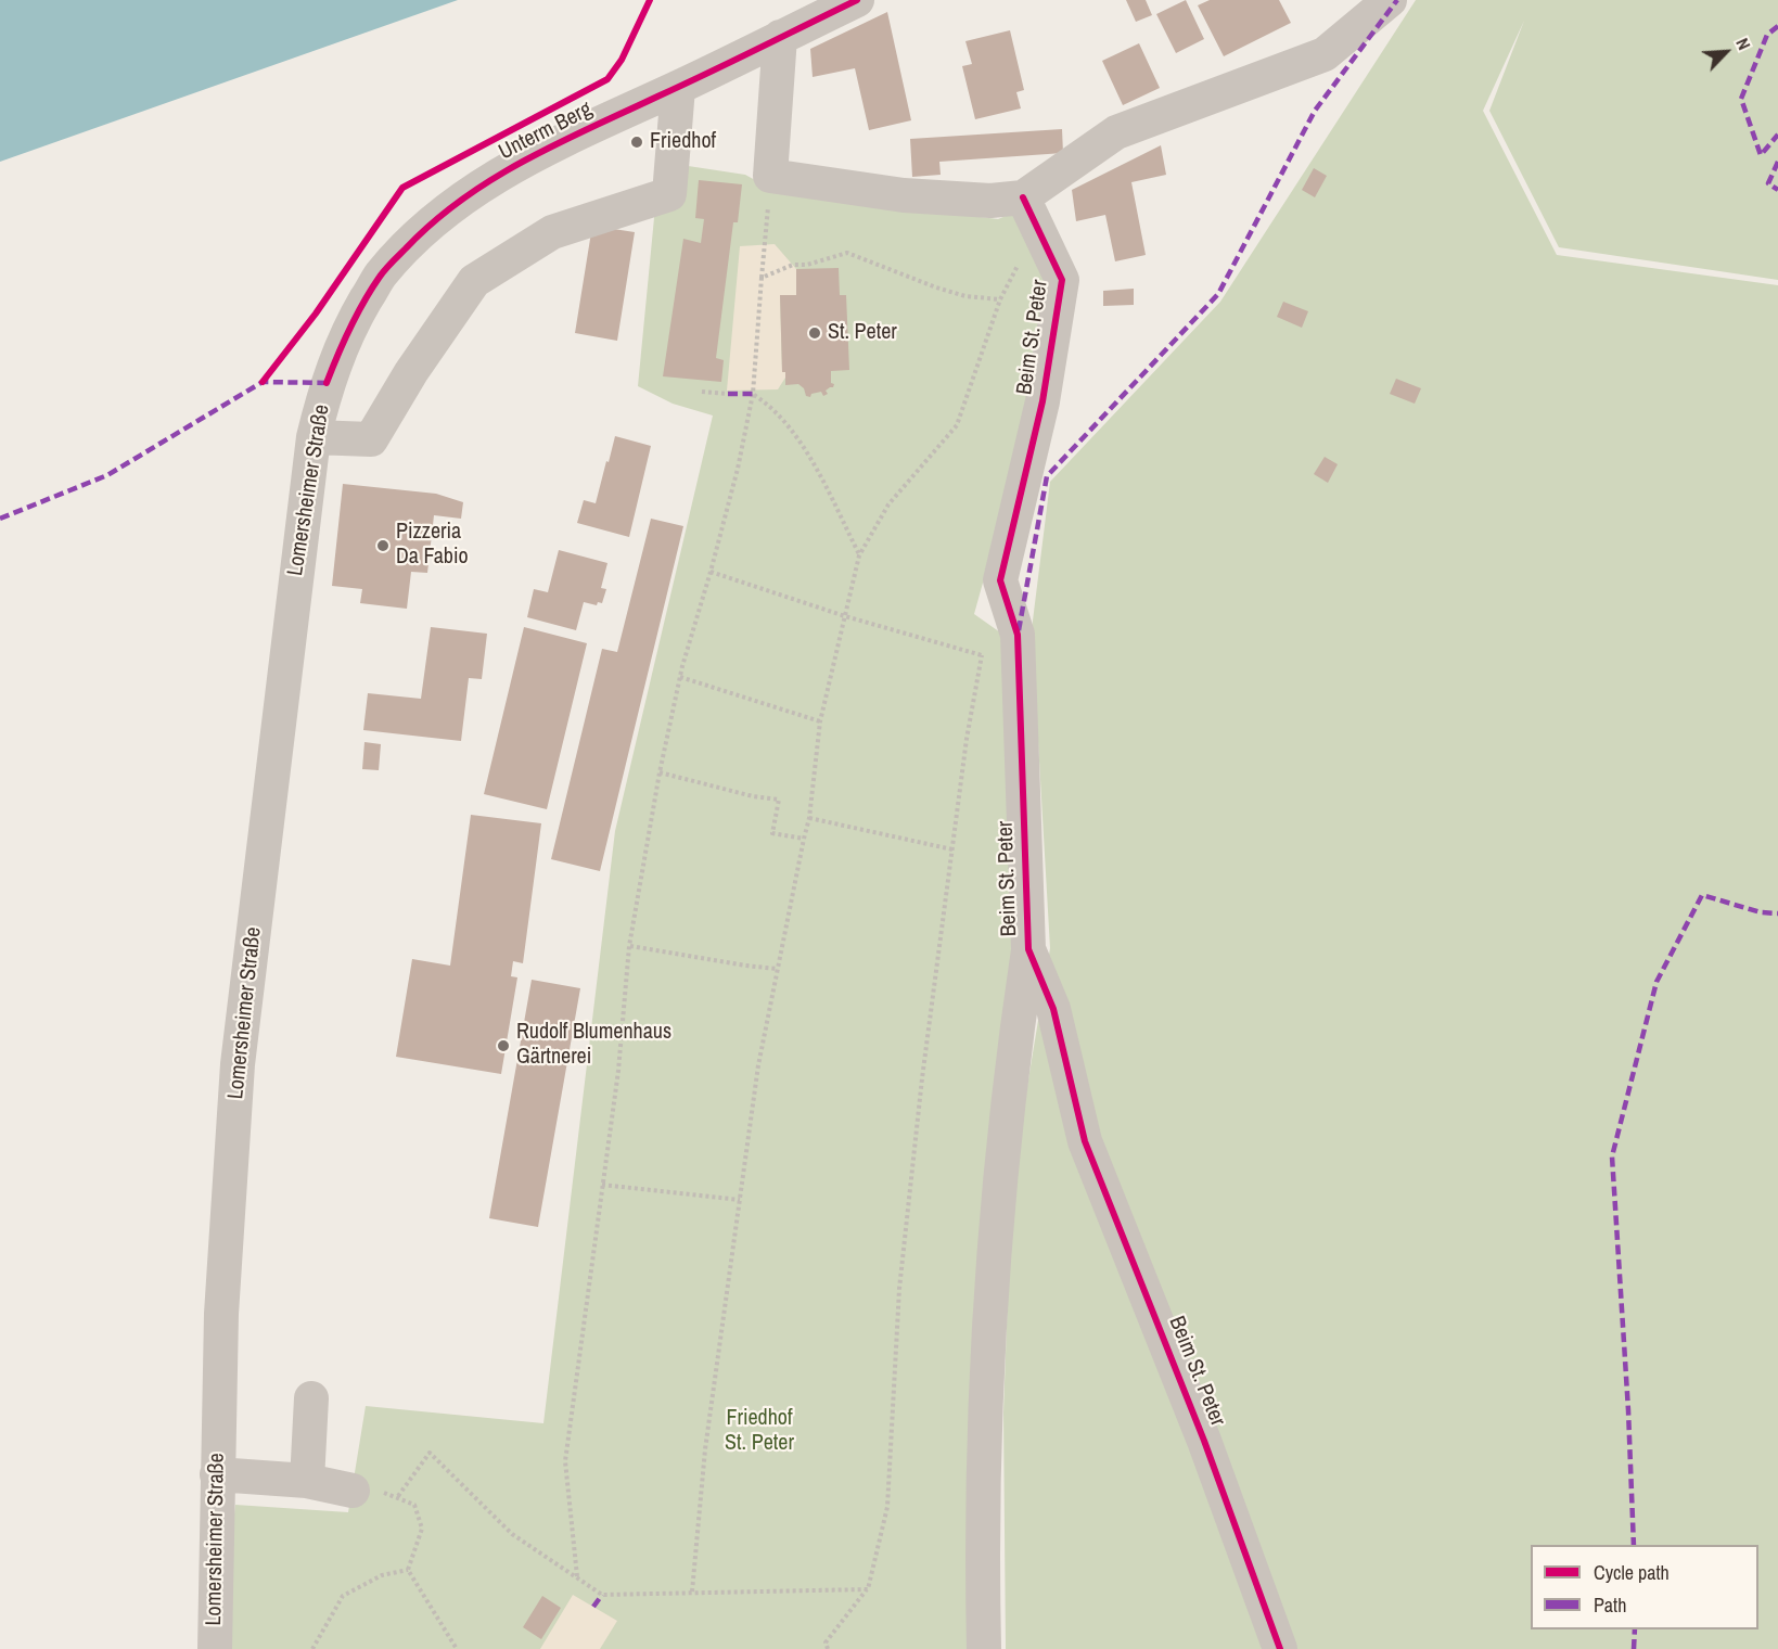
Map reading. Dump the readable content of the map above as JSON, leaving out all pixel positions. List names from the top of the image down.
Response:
{
  "streets": {
    "street": ["Unterm Berg", "Beim St. Peter", "Lomersheimer Straße"]
  },
  "crossings": [
    ["Unterm Berg", "Lomersheimer Straße"]
  ],
  "parks": ["Friedhof St. Peter"],
  "places": [
    "Friedhof",
    "St. Peter",
    "Pizzeria Da Fabio",
    "Rudolf Blumenhaus Gärtnerei"
  ],
  "legend": ["Cycle path", "Path"],
  "north": "top right"
}
